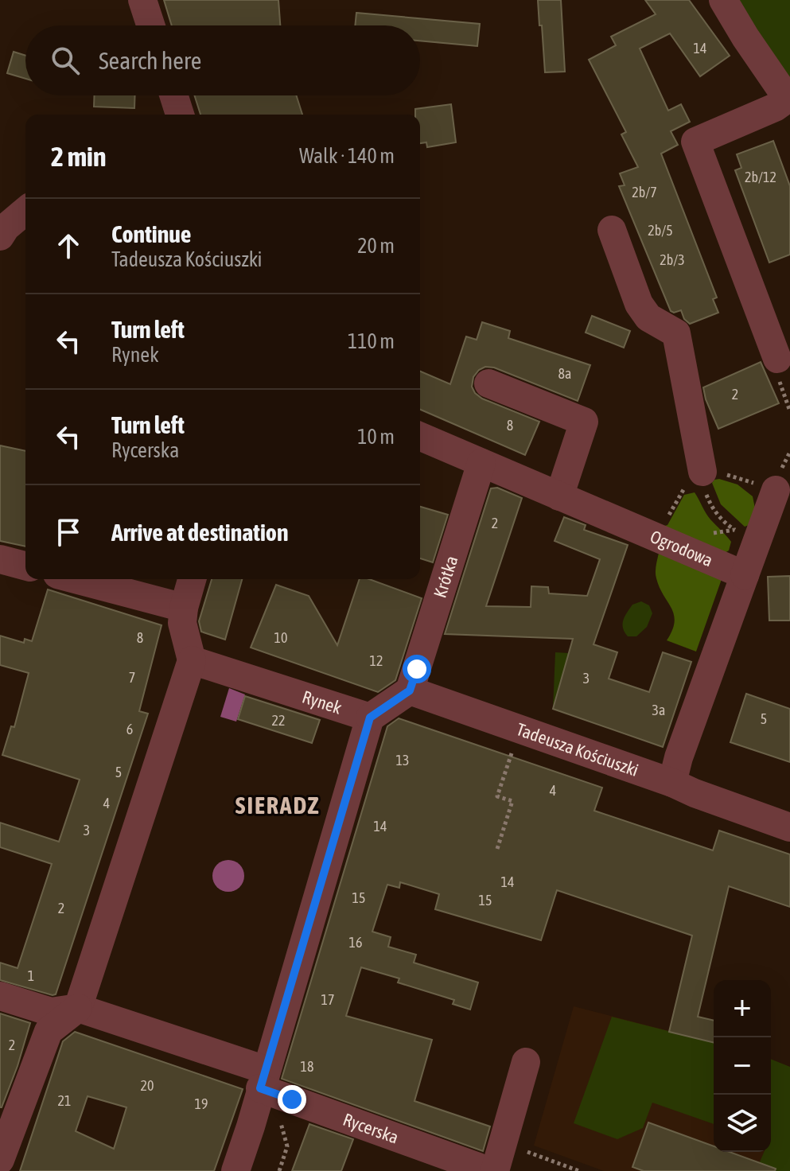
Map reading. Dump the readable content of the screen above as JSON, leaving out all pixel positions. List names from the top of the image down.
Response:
{
  "streets": {
    "street": [
      "Ogrodowa",
      "Krótka",
      "Rynek",
      "Tadeusza Kościuszki",
      "Rycerska"
    ]
  },
  "crossings": [
    ["Ogrodowa", "Krótka"],
    ["Krótka", "Tadeusza Kościuszki"]
  ],
  "districts": ["SIERADZ"],
  "house_numbers": [
    "14",
    "2b/12",
    "2b/7",
    "2b/5",
    "2b/3",
    "8a",
    "2",
    "8",
    "2",
    "8",
    "10",
    "12",
    "7",
    "3",
    "3a",
    "5",
    "22",
    "6",
    "13",
    "5",
    "4",
    "4",
    "14",
    "3",
    "14",
    "15",
    "15",
    "2",
    "16",
    "1",
    "17",
    "2",
    "18",
    "20",
    "21",
    "19"
  ],
  "page": {
    "search": "Search here",
    "heading": ["2 min", "Walk · 140 m"],
    "list": [
      ["Continue", "Tadeusza Kościuszki", "20 m"],
      ["Turn left", "Rynek", "110 m"],
      ["Turn left", "Rycerska", "10 m"],
      "Arrive at destination"
    ],
    "map_buttons": ["+", "−"]
  }
}
